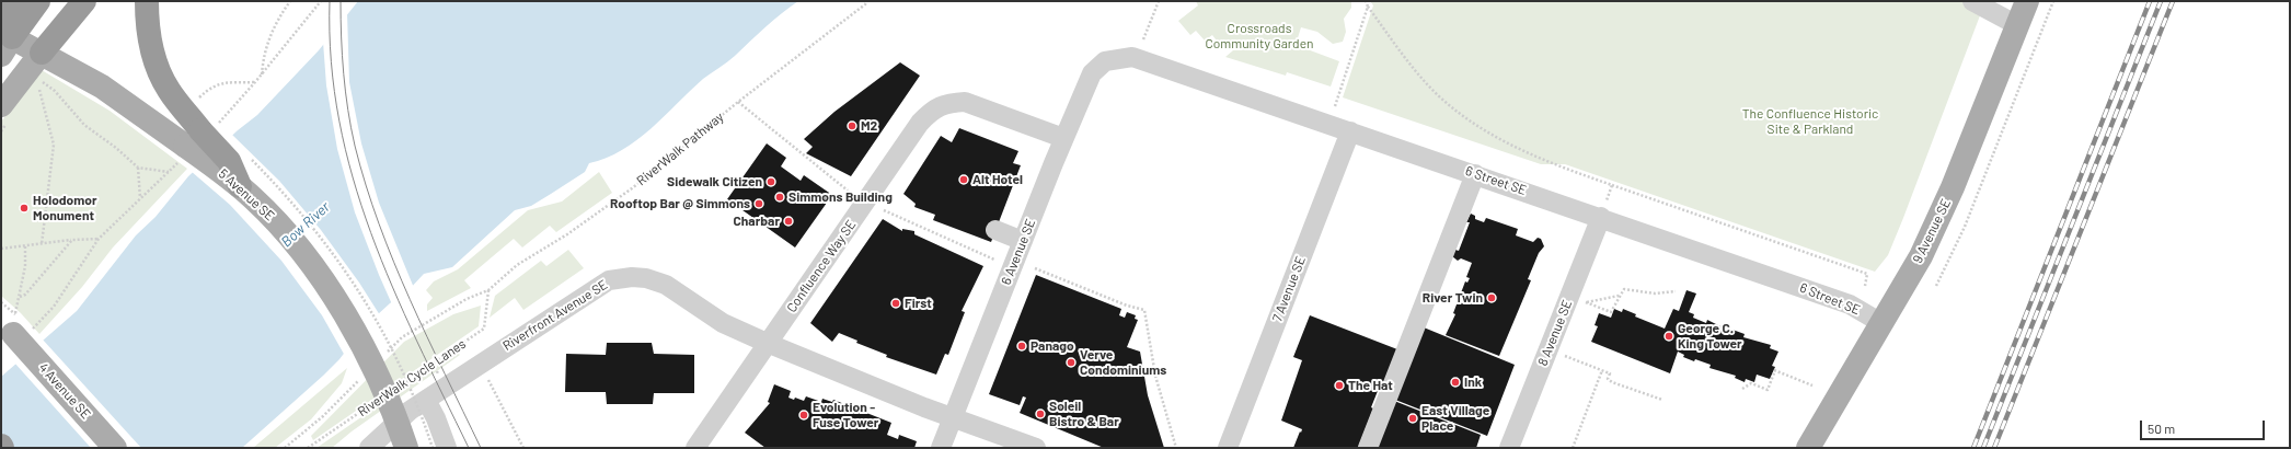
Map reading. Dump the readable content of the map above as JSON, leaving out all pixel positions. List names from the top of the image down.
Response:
{
  "streets": {
    "main road": ["5 Avenue SE", "9 Avenue SE", "4 Avenue SE"],
    "street": [
      "6 Street SE",
      "6 Avenue SE",
      "Confluence Way SE",
      "7 Avenue SE",
      "Riverfront Avenue SE",
      "8 Avenue SE"
    ],
    "path": ["RiverWalk Pathway", "RiverWalk Cycle Lanes"]
  },
  "crossings": [
    ["RiverWalk Pathway", "RiverWalk Cycle Lanes"],
    ["6 Street SE", "9 Avenue SE"],
    ["6 Street SE", "6 Avenue SE"],
    ["6 Street SE", "7 Avenue SE"],
    ["6 Street SE", "8 Avenue SE"],
    ["6 Avenue SE", "Confluence Way SE"],
    ["6 Avenue SE", "Riverfront Avenue SE"],
    ["Confluence Way SE", "Riverfront Avenue SE"]
  ],
  "water": ["Bow River"],
  "parks": ["Crossroads Community Garden", "The Confluence Historic Site & Parkland"],
  "places": [
    "M2",
    "Alt Hotel",
    "Sidewalk Citizen",
    "Simmons Building",
    "Rooftop Bar @ Simmons",
    "Holodomor Monument",
    "Charbar",
    "River Twin",
    "First",
    "George C. King Tower",
    "Panago",
    "Verve Condominiums",
    "Ink",
    "The Hat",
    "Soleil Bistro & Bar",
    "Evolution - Fuse Tower",
    "East Village Place"
  ],
  "scale_bar": "50 m"
}
